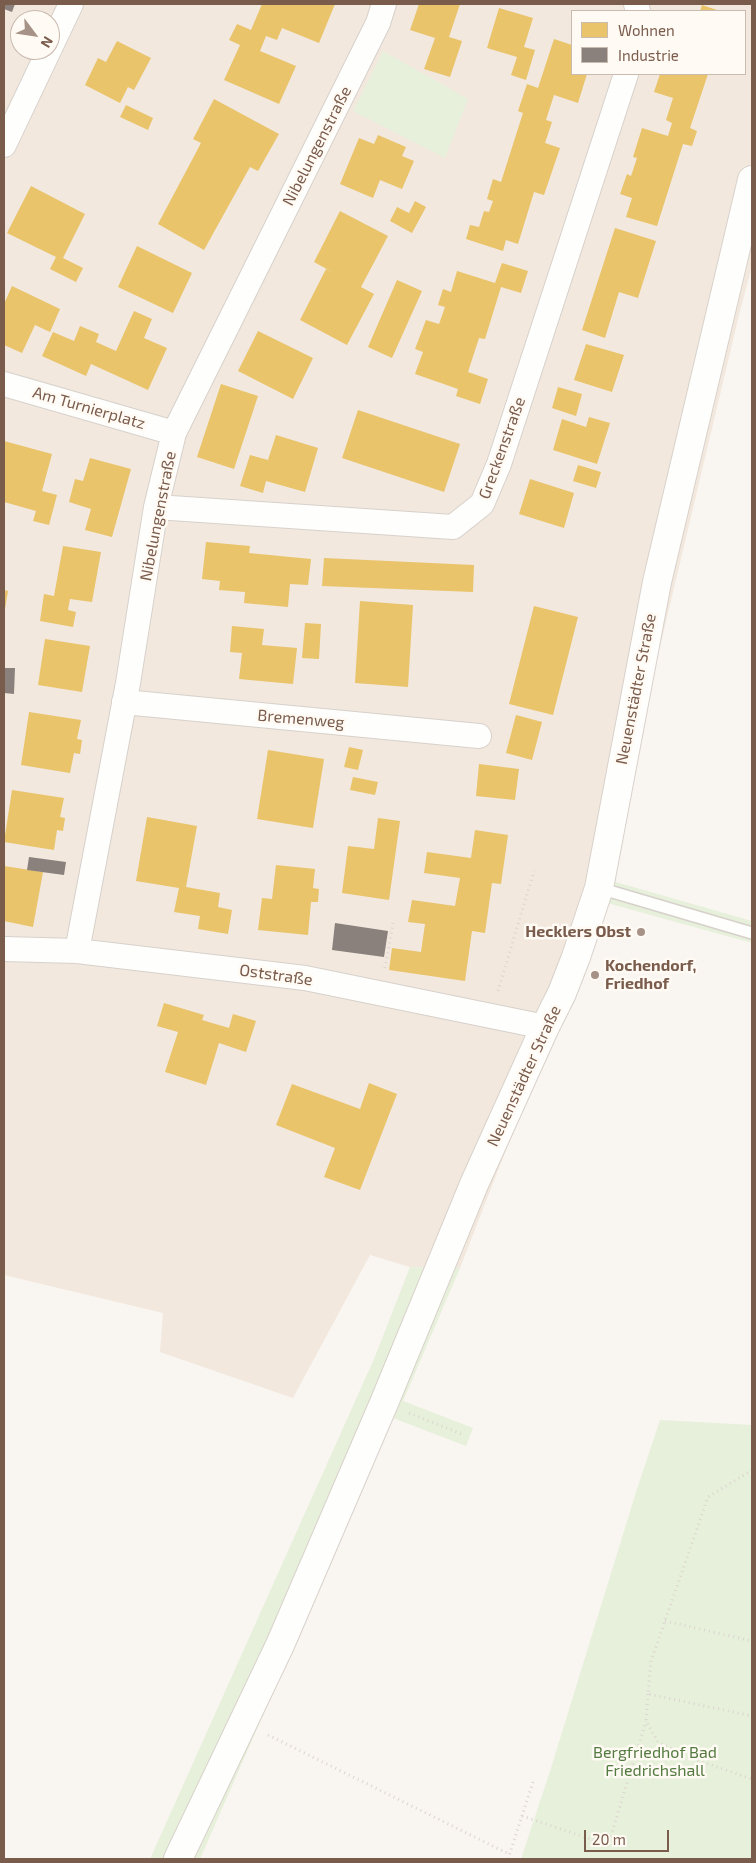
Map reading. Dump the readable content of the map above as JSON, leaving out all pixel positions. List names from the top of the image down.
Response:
{
  "streets": {
    "main road": ["Neuenstädter Straße"],
    "street": [
      "Nibelungenstraße",
      "Am Turnierplatz",
      "Greckenstraße",
      "Bremenweg",
      "Oststraße"
    ]
  },
  "crossings": [
    ["Nibelungenstraße", "Am Turnierplatz"],
    ["Nibelungenstraße", "Greckenstraße"],
    ["Nibelungenstraße", "Bremenweg"],
    ["Nibelungenstraße", "Oststraße"],
    ["Neuenstädter Straße", "Oststraße"]
  ],
  "parks": ["Bergfriedhof Bad Friedrichshall"],
  "places": ["Hecklers Obst", "Kochendorf, Friedhof"],
  "legend": ["Wohnen", "Industrie"],
  "scale_bar": "20 m",
  "north": "bottom right"
}
